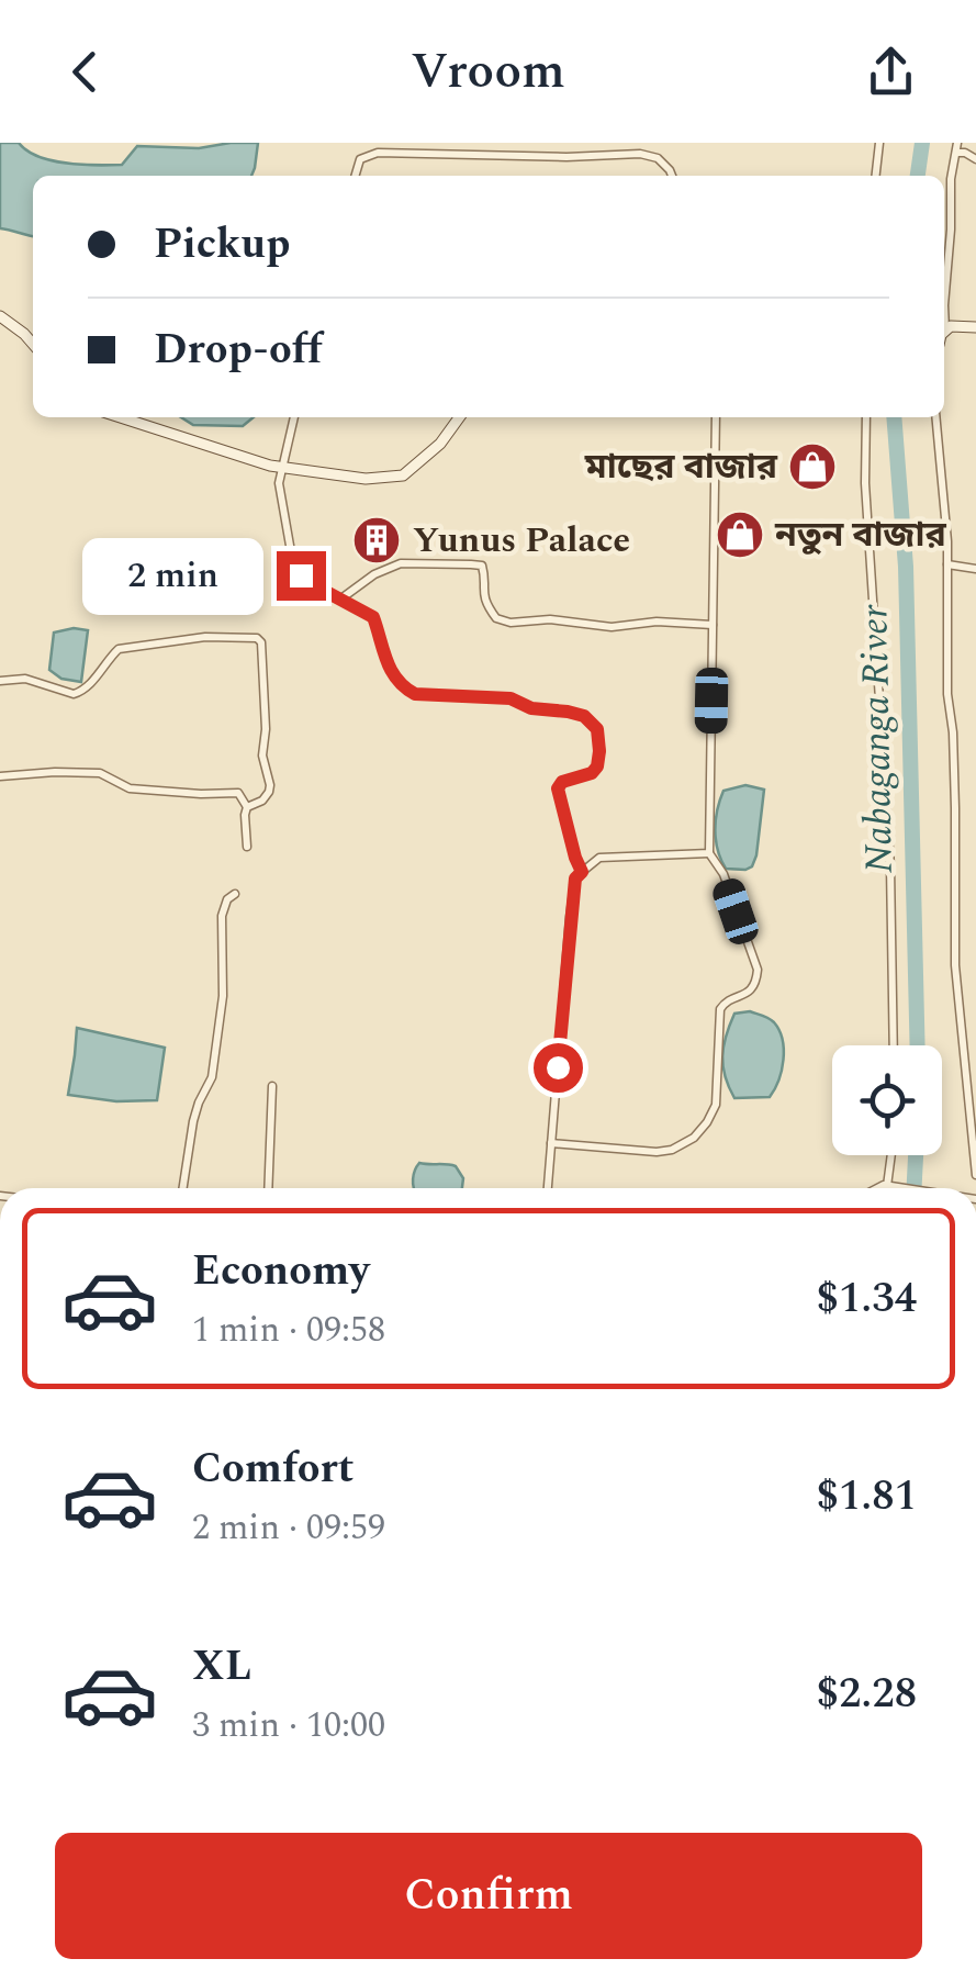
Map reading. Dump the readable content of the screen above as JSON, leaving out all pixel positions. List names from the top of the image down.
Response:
{
  "water": ["Nabaganga River"],
  "places": {
    "shop": ["মাছের বাজার", "নতুন বাজার"],
    "building": ["Yunus Palace"]
  },
  "page": {
    "header": "Vroom",
    "banner": ["Pickup", "Drop-off"],
    "bubble": "2 min",
    "list": [
      {
        "name": "Economy",
        "note": "1 min · 09:58",
        "value": "$1.34"
      },
      {
        "name": "Comfort",
        "note": "2 min · 09:59",
        "value": "$1.81"
      },
      {
        "name": "XL",
        "note": "3 min · 10:00",
        "value": "$2.28"
      }
    ],
    "buttons": "Confirm"
  }
}
